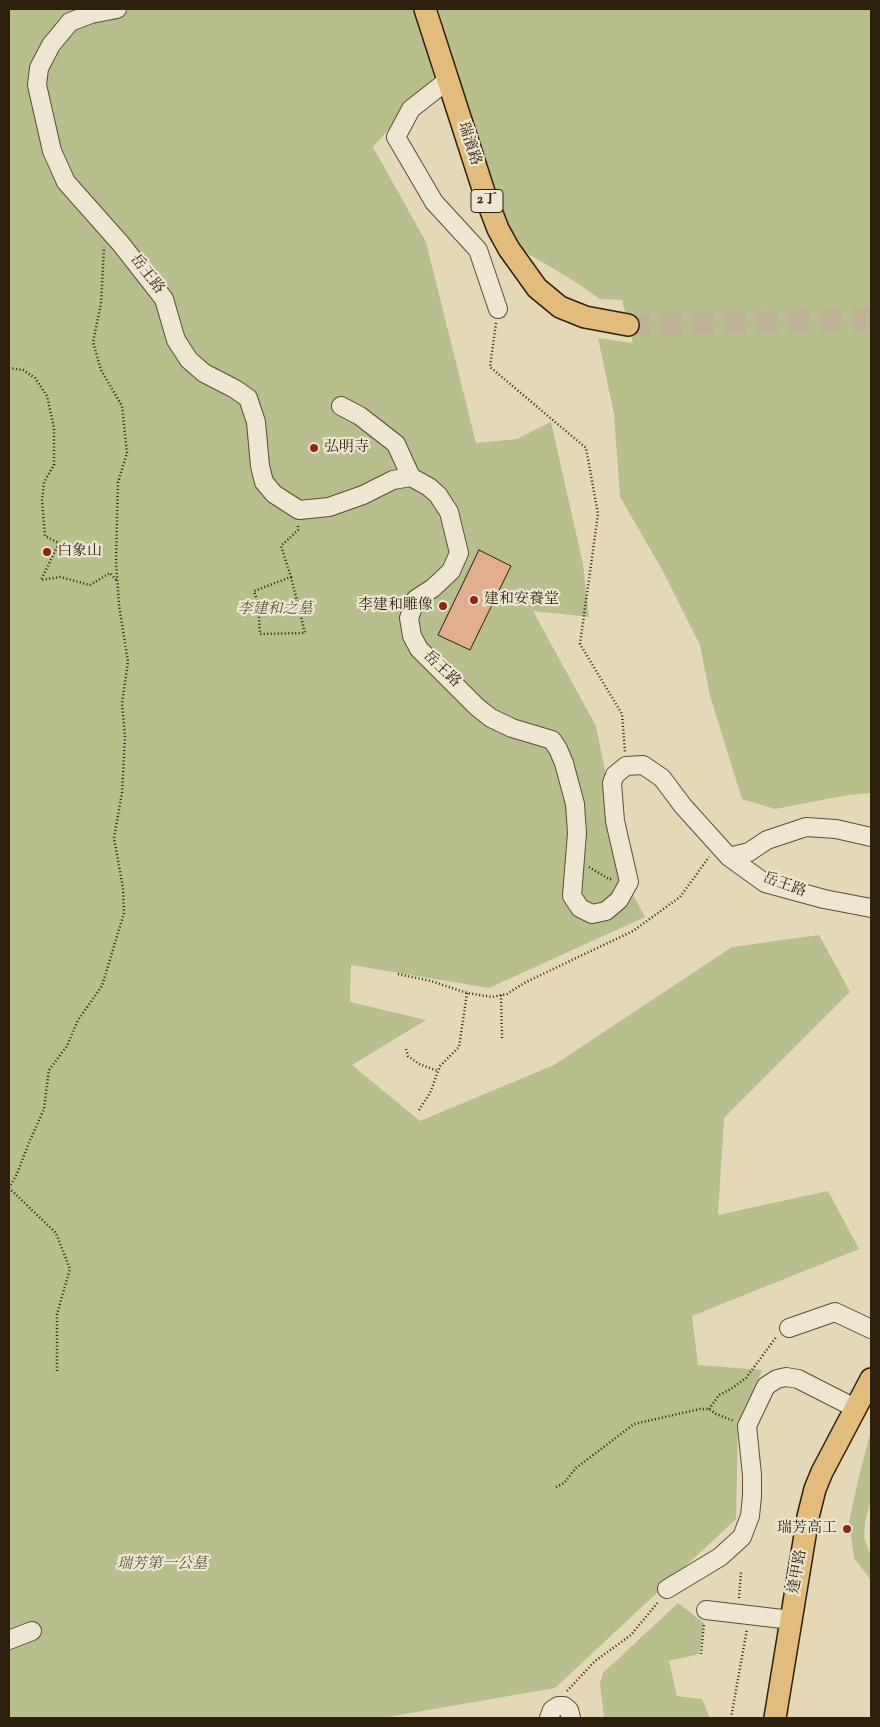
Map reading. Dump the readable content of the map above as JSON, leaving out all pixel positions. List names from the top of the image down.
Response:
{
  "streets": {
    "main road": ["瑞濱路", "2丁", "逢甲路"],
    "street": ["岳王路"]
  },
  "parks": ["李建和之墓", "瑞芳第一公墓"],
  "places": [
    "弘明寺",
    "白象山",
    "建和安養堂",
    "李建和雕像",
    "瑞芳高工"
  ]
}
